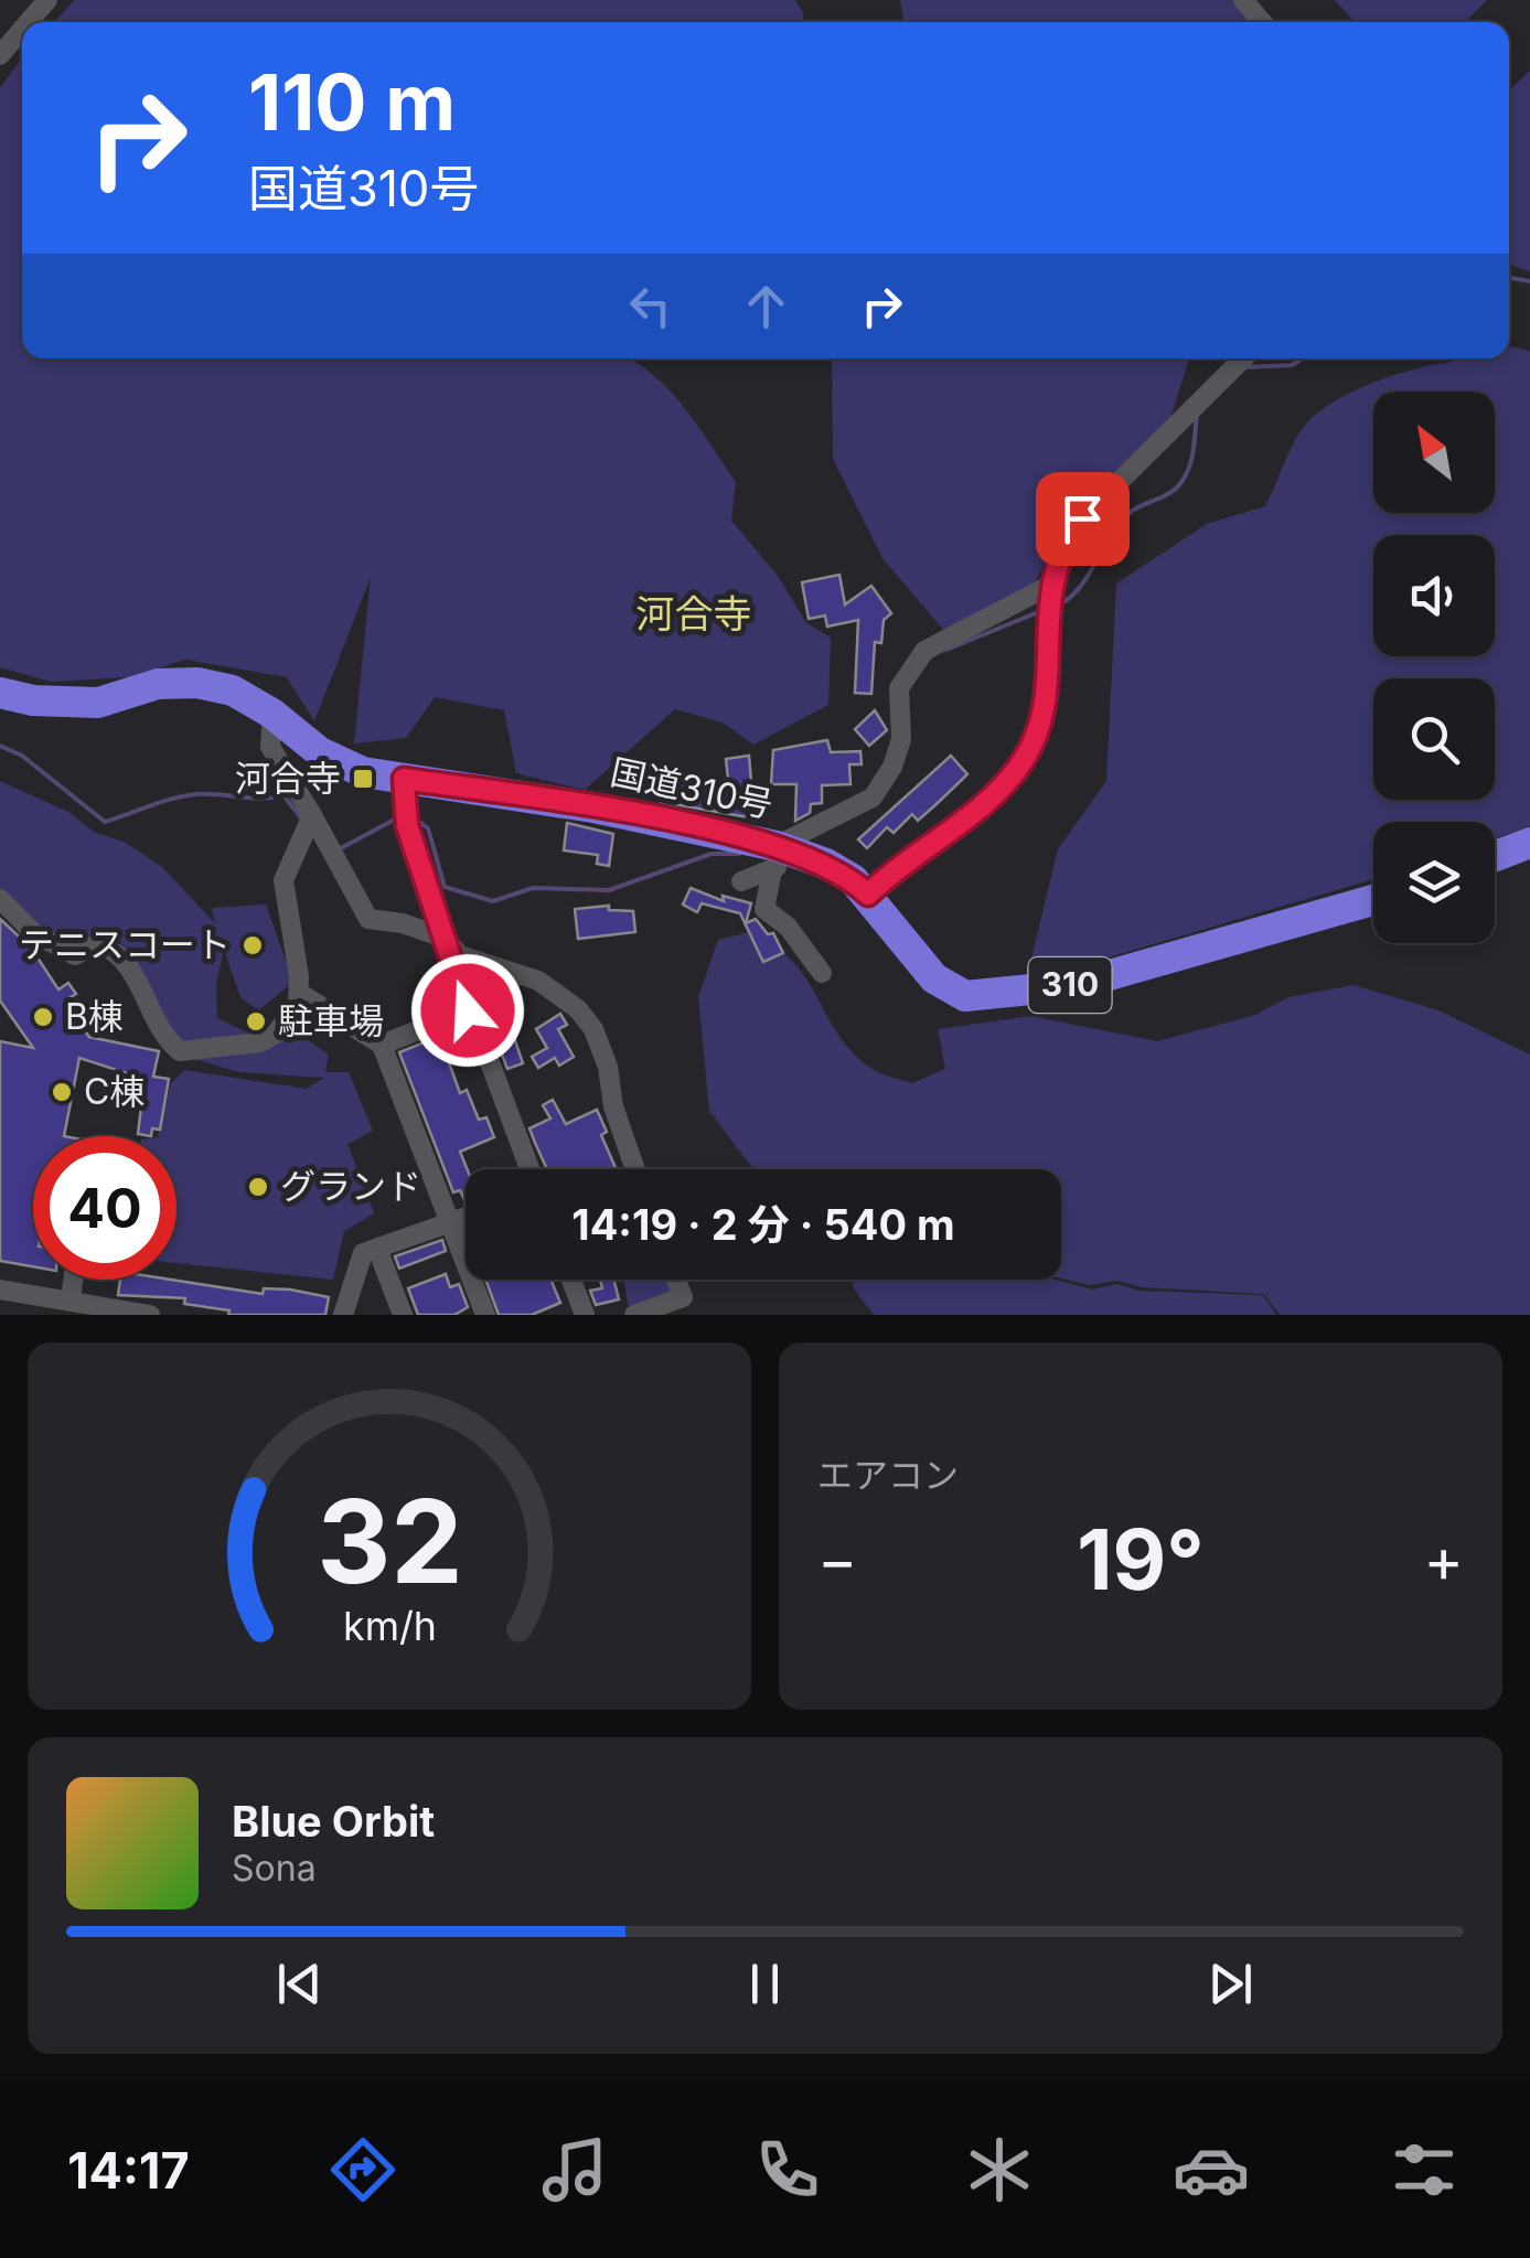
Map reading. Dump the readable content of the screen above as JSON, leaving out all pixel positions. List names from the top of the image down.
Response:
{
  "streets": {
    "highway": ["国道310号", "310"]
  },
  "districts": ["河合寺"],
  "places": {
    "transit": ["河合寺"],
    "other": [
      "テニスコート",
      "B棟",
      "駐車場",
      "C棟",
      "グランド"
    ]
  },
  "north": "top left",
  "page": {
    "turn": ["110 m", "国道310号"],
    "limit": "40",
    "trip": "14:19 · 2 分 · 540 m",
    "tile": "エアコン",
    "heat": ["−", "19°", "+"],
    "song": ["Blue Orbit", "Sona"],
    "tabs": "14:17",
    "gauge": ["32", "km/h"]
  }
}
